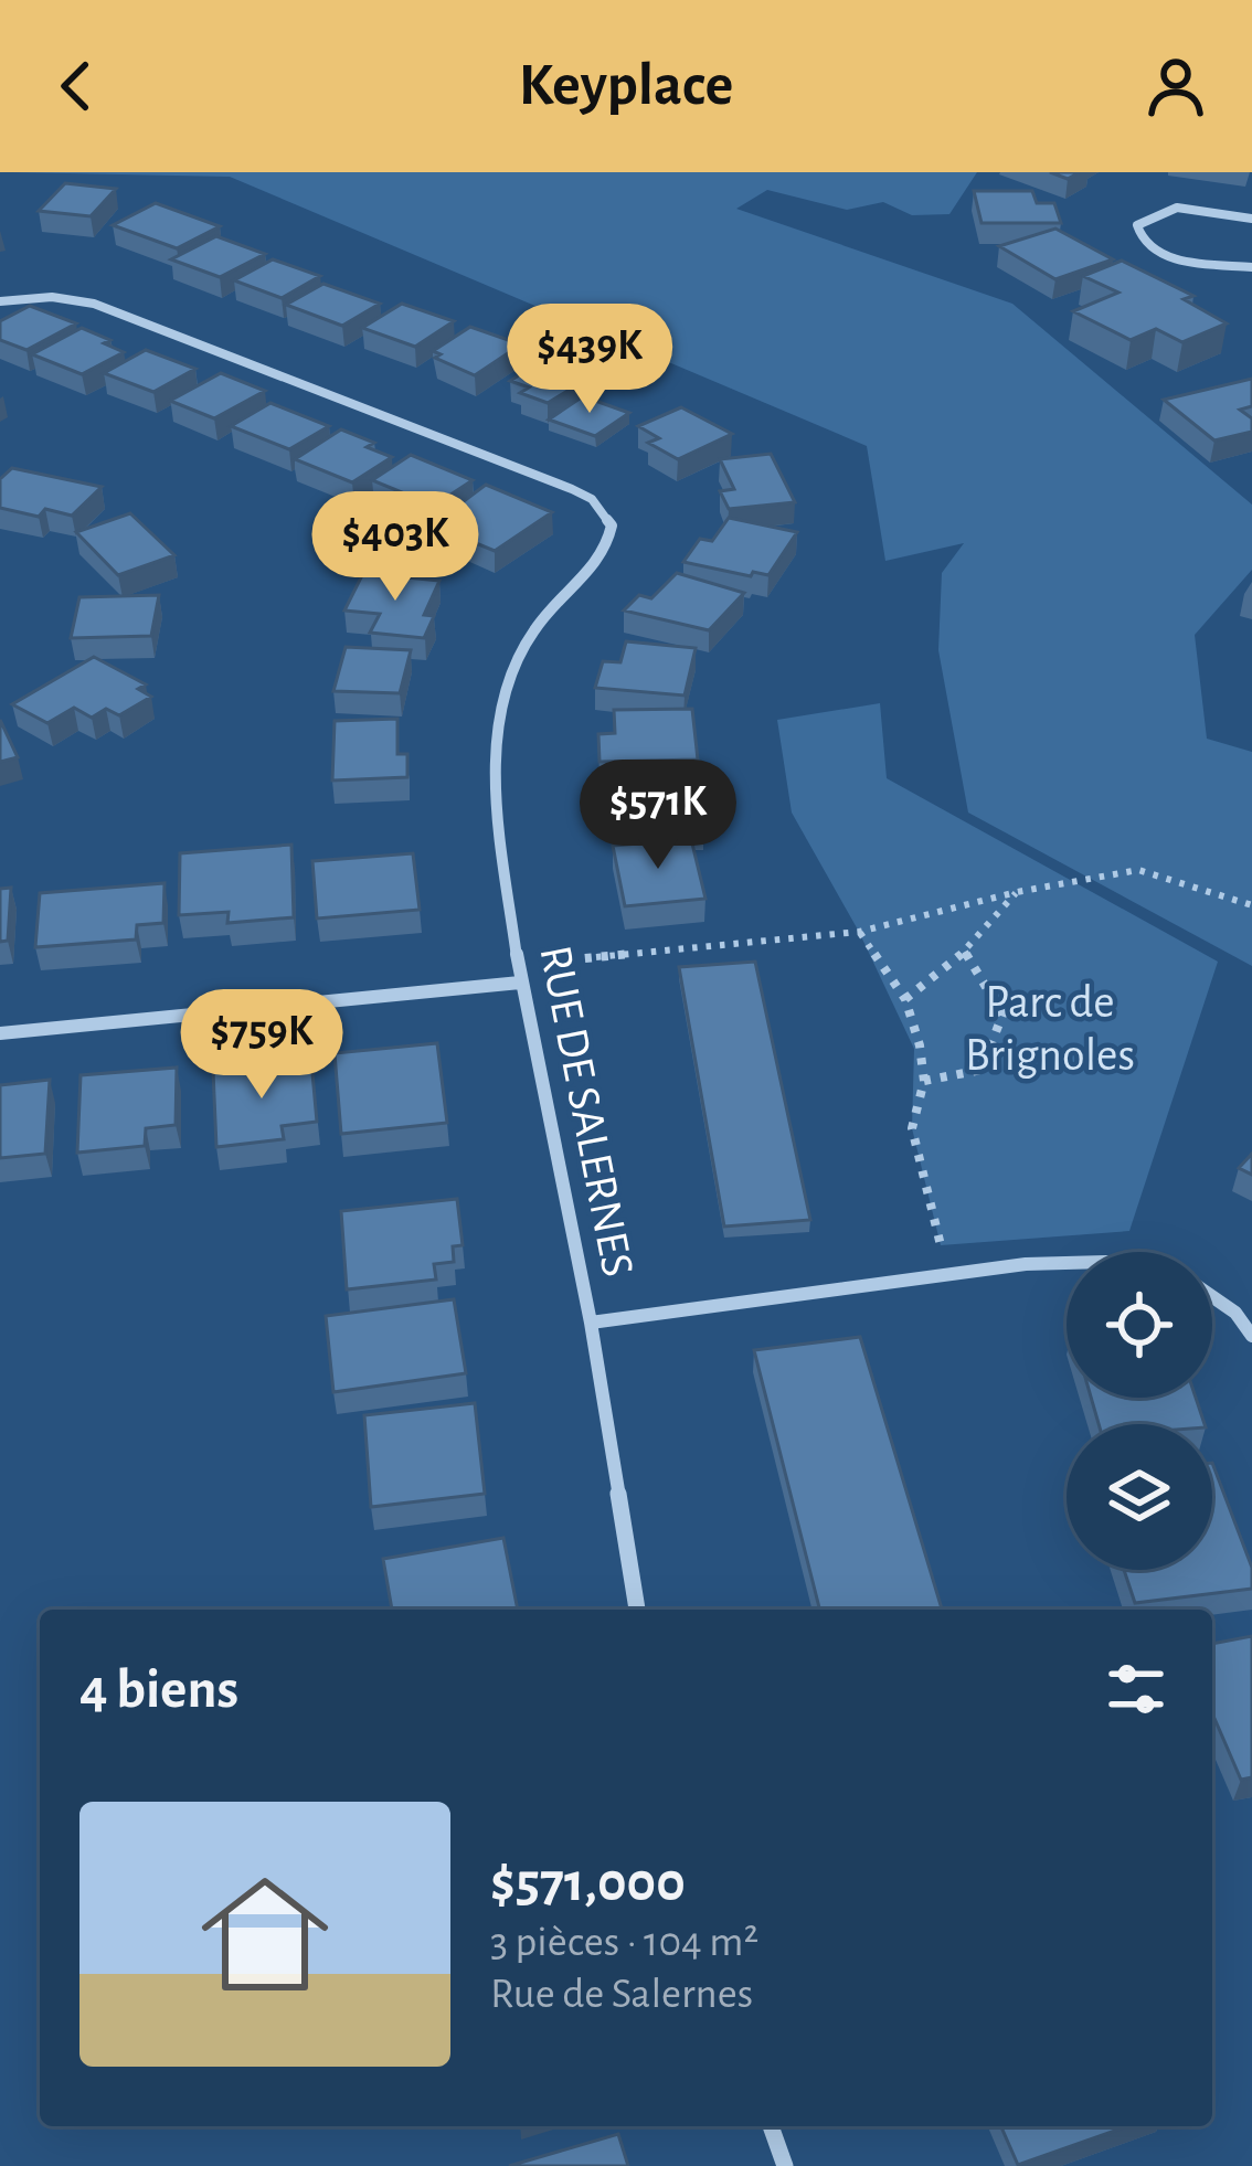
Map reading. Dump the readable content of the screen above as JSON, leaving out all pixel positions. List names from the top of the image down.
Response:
{
  "streets": {
    "street": ["RUE DE SALERNES"]
  },
  "parks": ["Parc de Brignoles"],
  "page": {
    "header": "Keyplace",
    "price": [
      "$439K",
      "$403K",
      "$571K",
      "$759K"
    ],
    "heading": "4 biens",
    "list": [
      {
        "name": "$571,000",
        "note": "3 pièces · 104 m² · Rue de Salernes"
      }
    ]
  }
}
